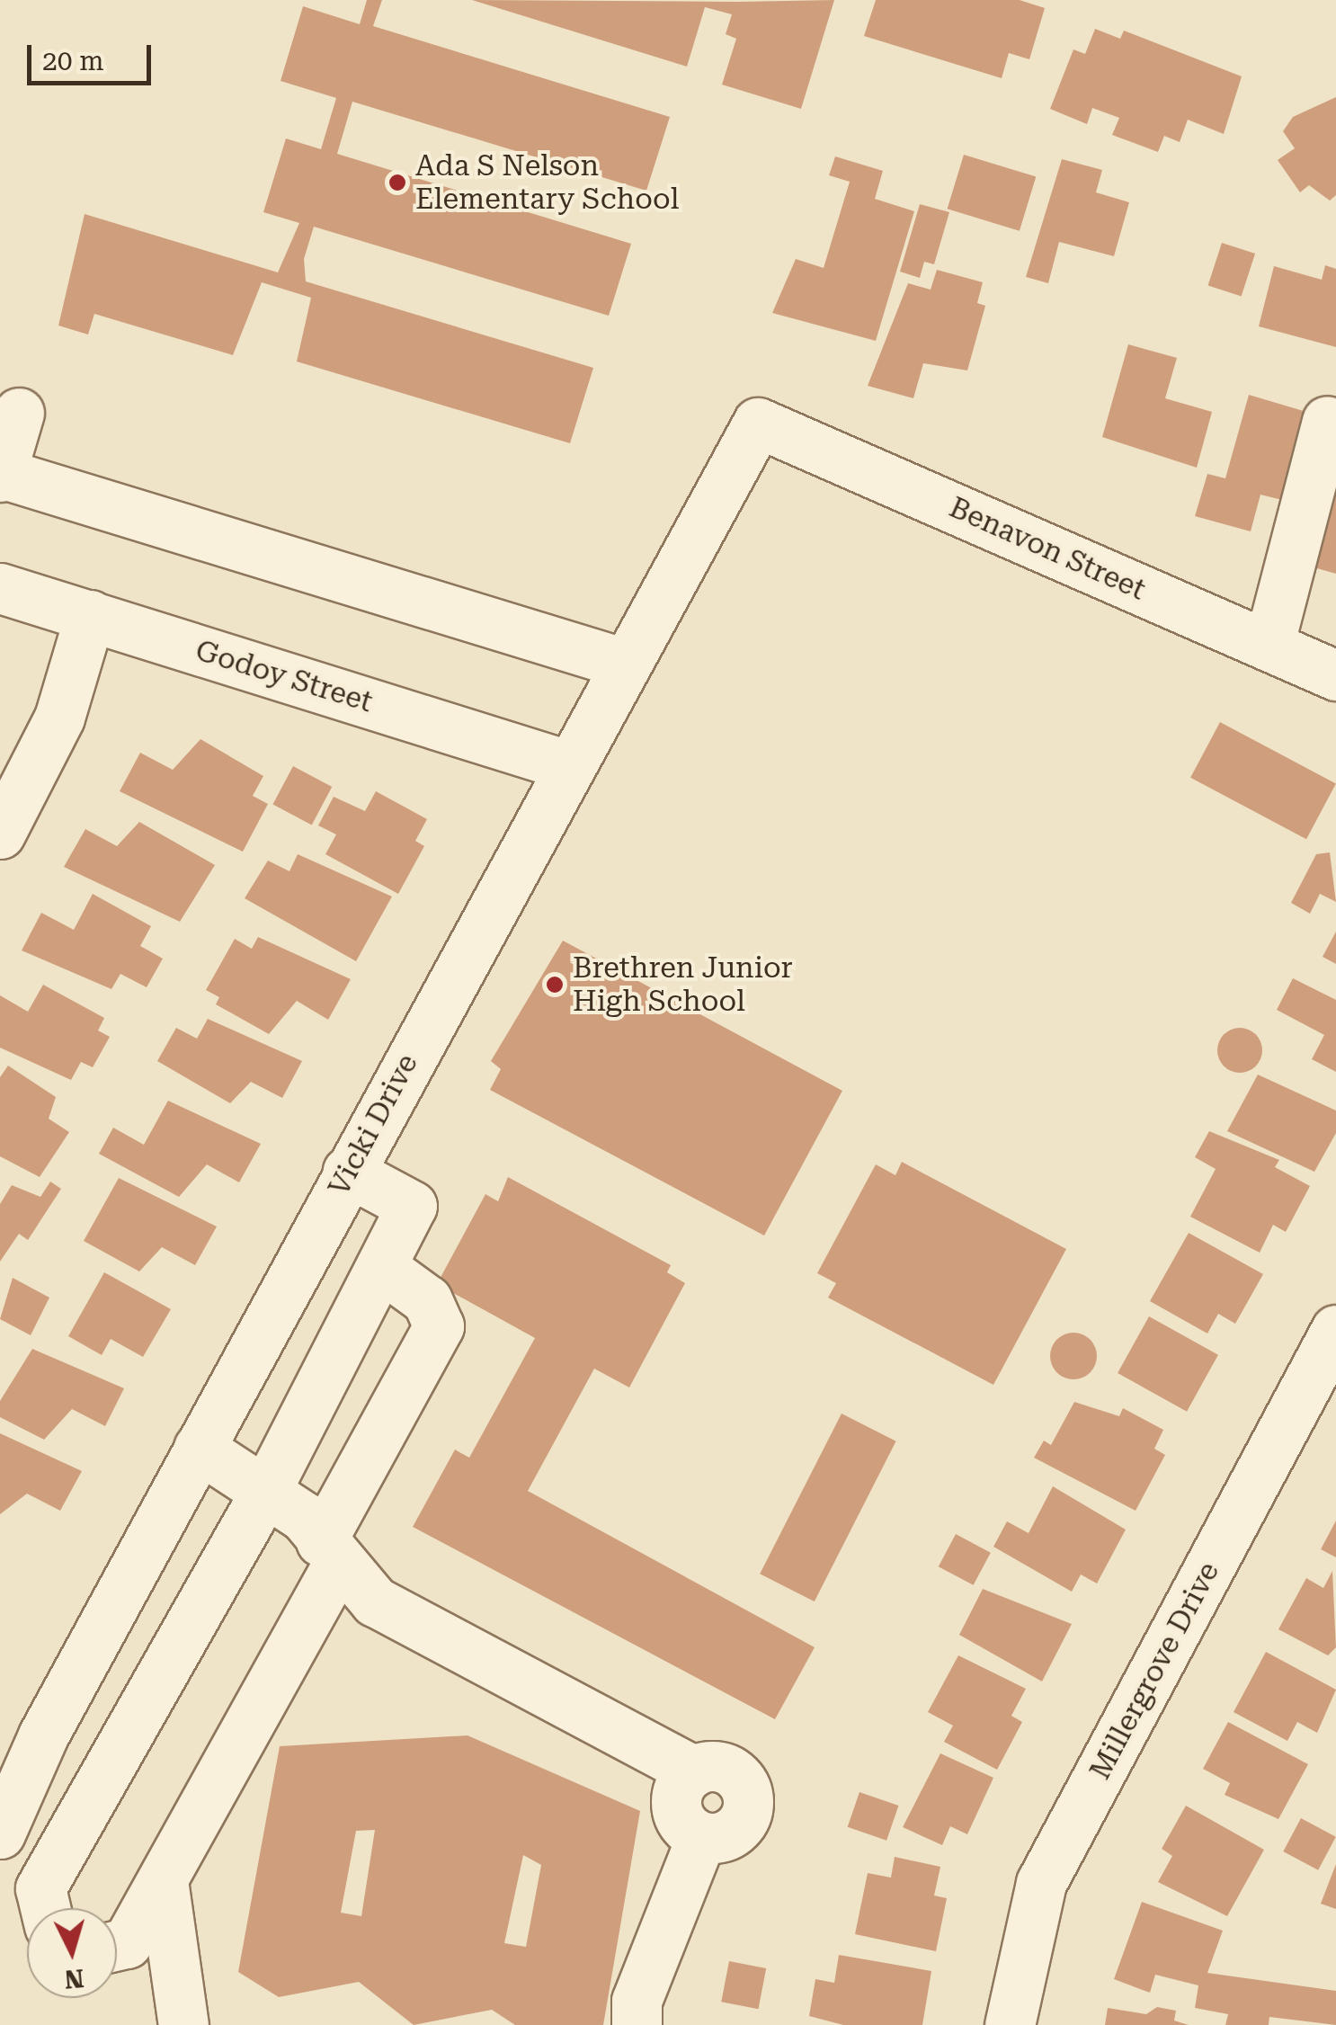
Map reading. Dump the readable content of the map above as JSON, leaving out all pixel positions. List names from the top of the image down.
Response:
{
  "streets": {
    "street": [
      "Benavon Street",
      "Godoy Street",
      "Vicki Drive",
      "Millergrove Drive"
    ]
  },
  "crossings": [
    ["Benavon Street", "Vicki Drive"],
    ["Godoy Street", "Vicki Drive"]
  ],
  "places": ["Ada S Nelson Elementary School", "Brethren Junior High School"],
  "scale_bar": "20 m",
  "north": "bottom"
}
